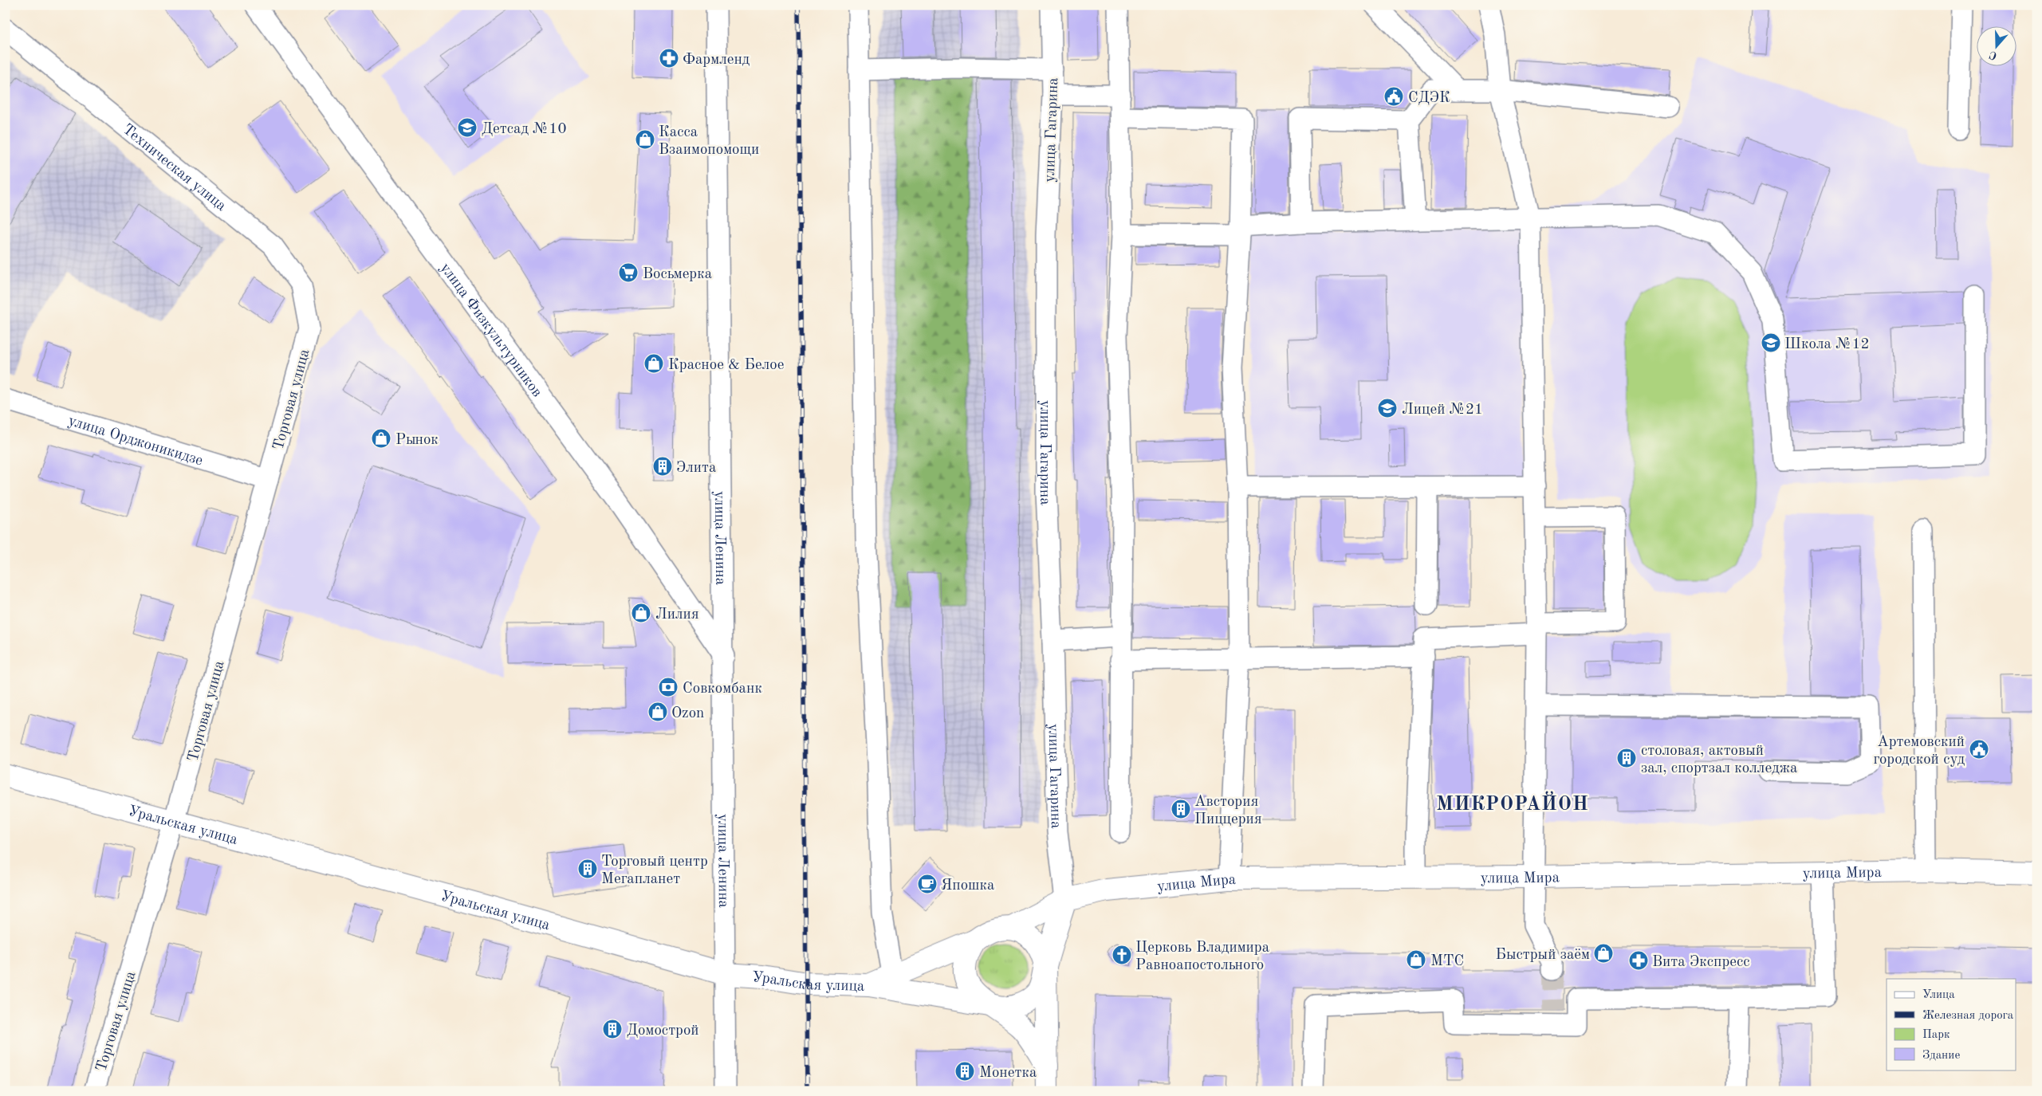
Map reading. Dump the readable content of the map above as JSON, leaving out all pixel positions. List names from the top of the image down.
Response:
{
  "streets": {
    "main road": ["Уральская улица", "улица Мира"],
    "street": [
      "улица Гагарина",
      "Техническая улица",
      "улица Физкультурников",
      "Торговая улица",
      "улица Орджоникидзе",
      "улица Ленина"
    ]
  },
  "crossings": [
    ["улица Гагарина", "улица Мира"],
    ["Техническая улица", "Торговая улица"],
    ["улица Физкультурников", "улица Ленина"],
    ["Торговая улица", "улица Орджоникидзе"],
    ["Торговая улица", "Уральская улица"],
    ["улица Ленина", "Уральская улица"],
    ["Уральская улица", "улица Мира"]
  ],
  "districts": ["МИКРОРАЙОН"],
  "places": {
    "pharmacy": ["Фармленд", "Вита Экспресс"],
    "public building": ["СДЭК", "Артемовский городской суд"],
    "school or university": ["Детсад №10", "Школа №12", "Лицей №21"],
    "shop": [
      "Касса Взаимопомощи",
      "Красное & Белое",
      "Рынок",
      "Лилия",
      "Ozon",
      "Быстрый заём",
      "МТС"
    ],
    "supermarket": ["Восьмерка"],
    "building": [
      "Элита",
      "столовая, актовый зал, спортзал колледжа",
      "Австория Пиццерия",
      "Торговый центр Мегапланет",
      "Домострой",
      "Монетка"
    ],
    "bank": ["Совкомбанк"],
    "cafe": ["Япошка"],
    "church": ["Церковь Владимира Равноапостольного"]
  },
  "legend": [
    "Улица",
    "Железная дорога",
    "Парк",
    "Здание"
  ],
  "north": "bottom"
}
